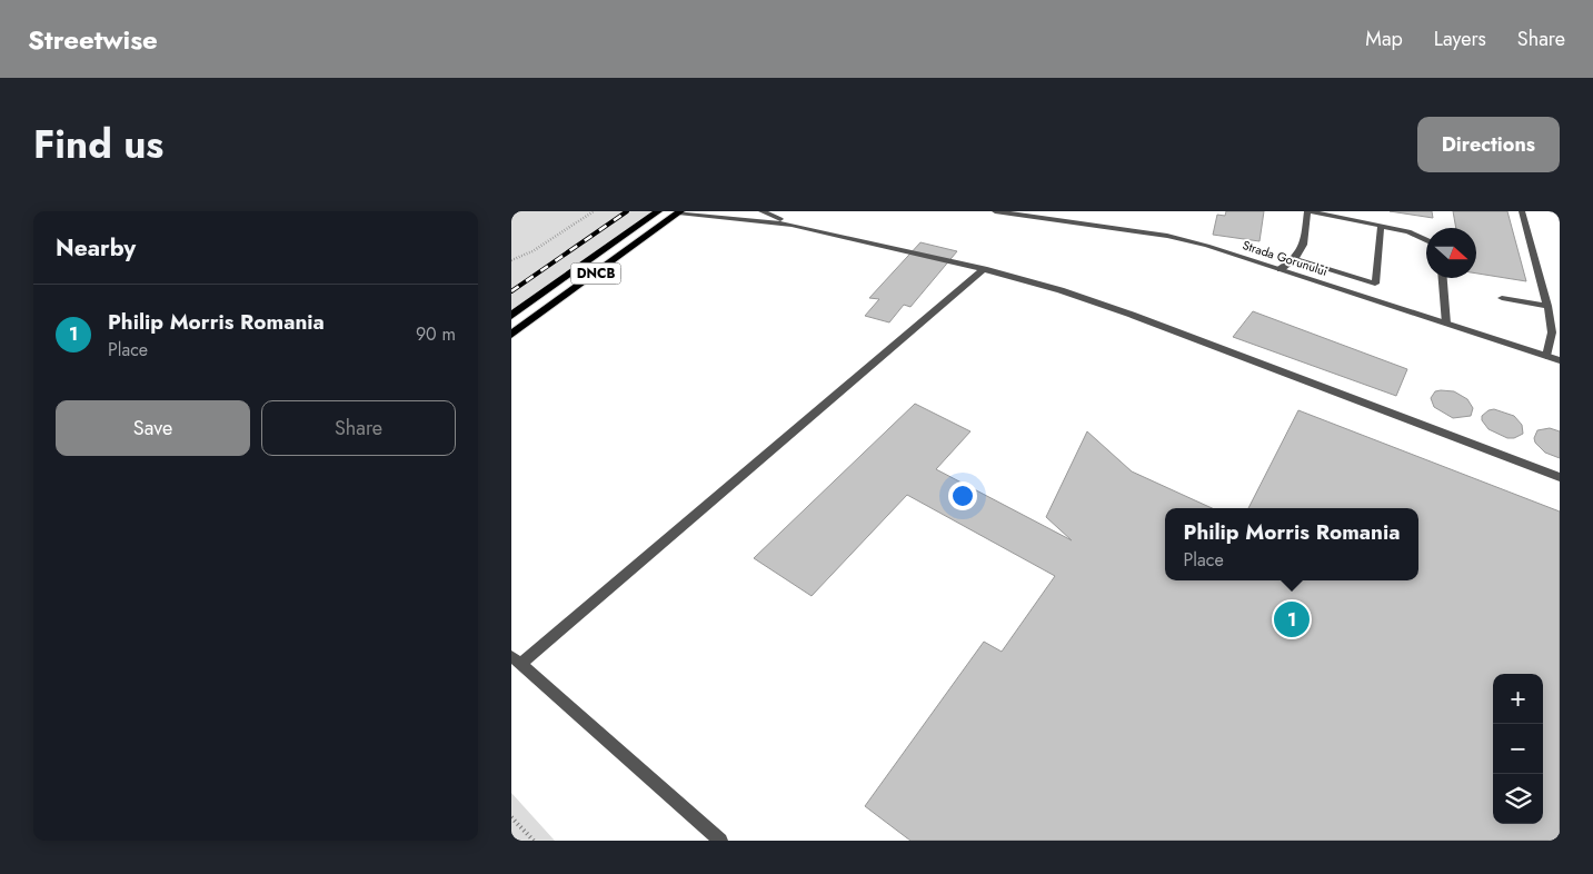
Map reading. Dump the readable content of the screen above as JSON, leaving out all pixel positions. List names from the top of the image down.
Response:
{
  "streets": {
    "main road": ["DNCB"],
    "street": ["Strada Gorunului"]
  },
  "north": "right",
  "page": {
    "header": "Streetwise",
    "nav": ["Map", "Layers", "Share"],
    "title": "Find us",
    "buttons": [
      "Directions",
      ["Save", "Share"]
    ],
    "heading": "Nearby",
    "list": [
      {
        "mark": "1",
        "name": "Philip Morris Romania",
        "note": "Place",
        "value": "90 m"
      }
    ],
    "popup": ["Philip Morris Romania", "Place"],
    "pins": "1",
    "map_buttons": ["+", "−"]
  }
}
